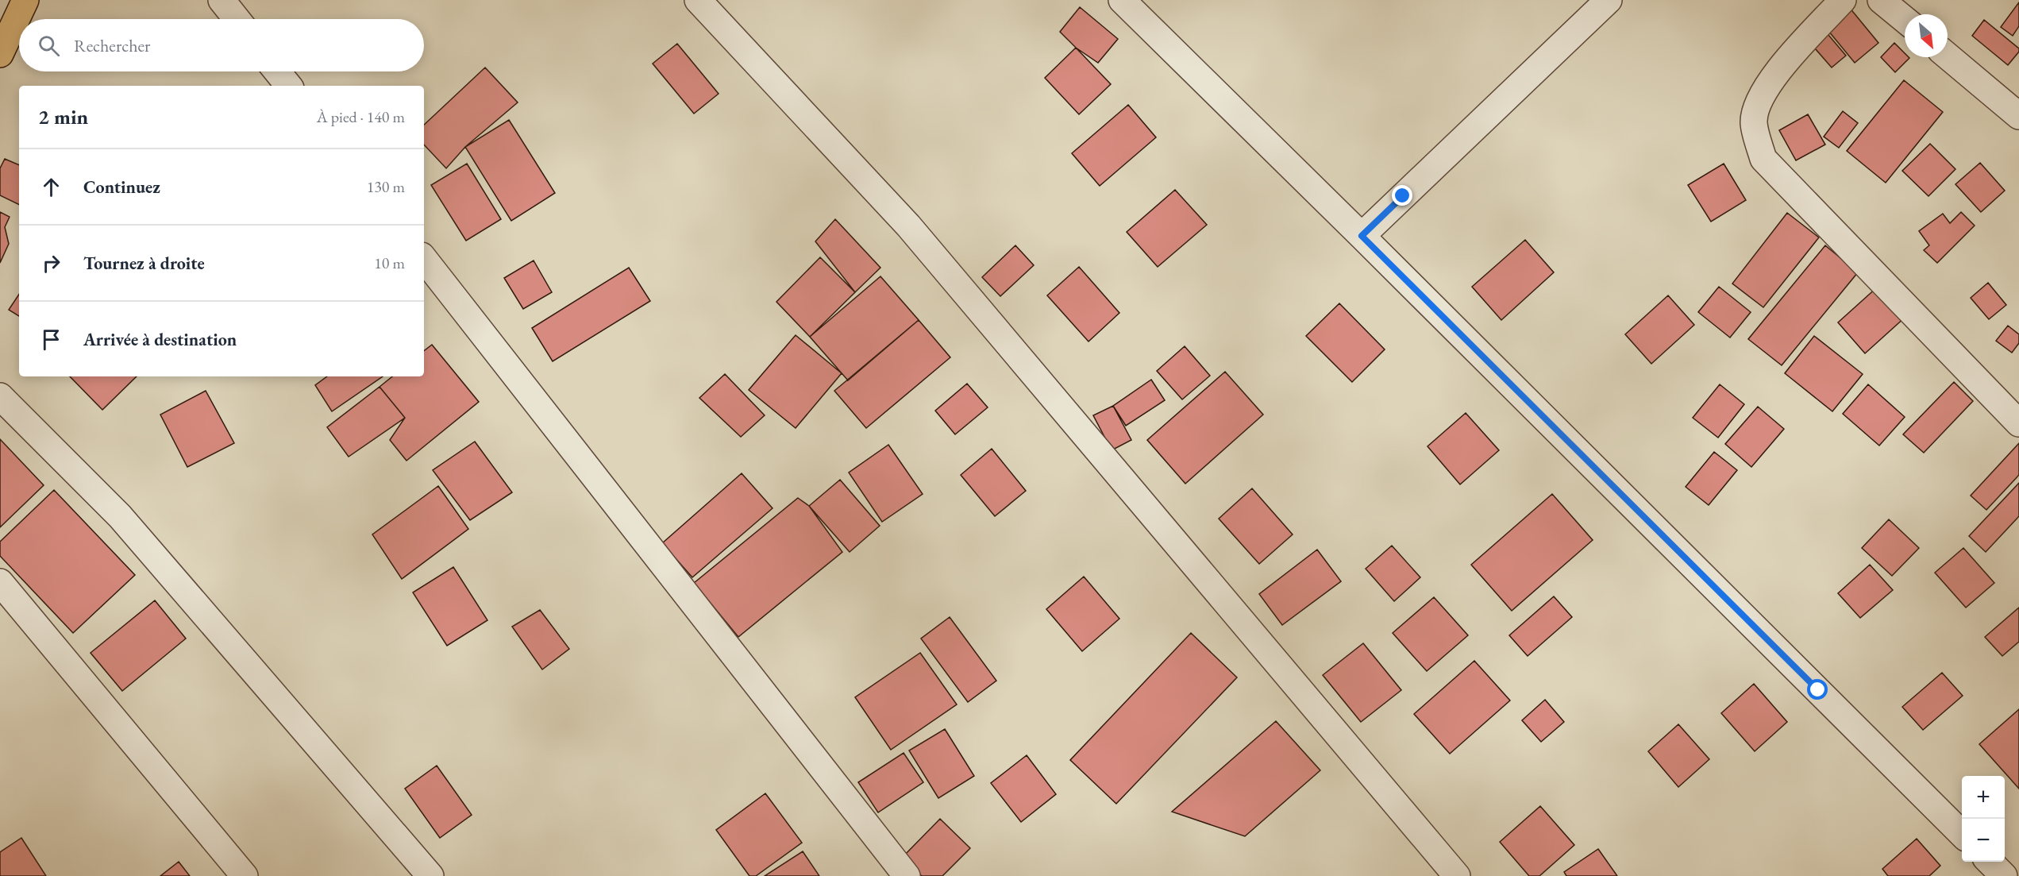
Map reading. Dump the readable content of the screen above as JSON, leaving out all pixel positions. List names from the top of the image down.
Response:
{
  "north": "bottom right",
  "page": {
    "search": "Rechercher",
    "heading": ["2 min", "À pied · 140 m"],
    "list": [
      ["Continuez", "130 m"],
      ["Tournez à droite", "10 m"],
      "Arrivée à destination"
    ],
    "map_buttons": ["+", "−"]
  }
}
